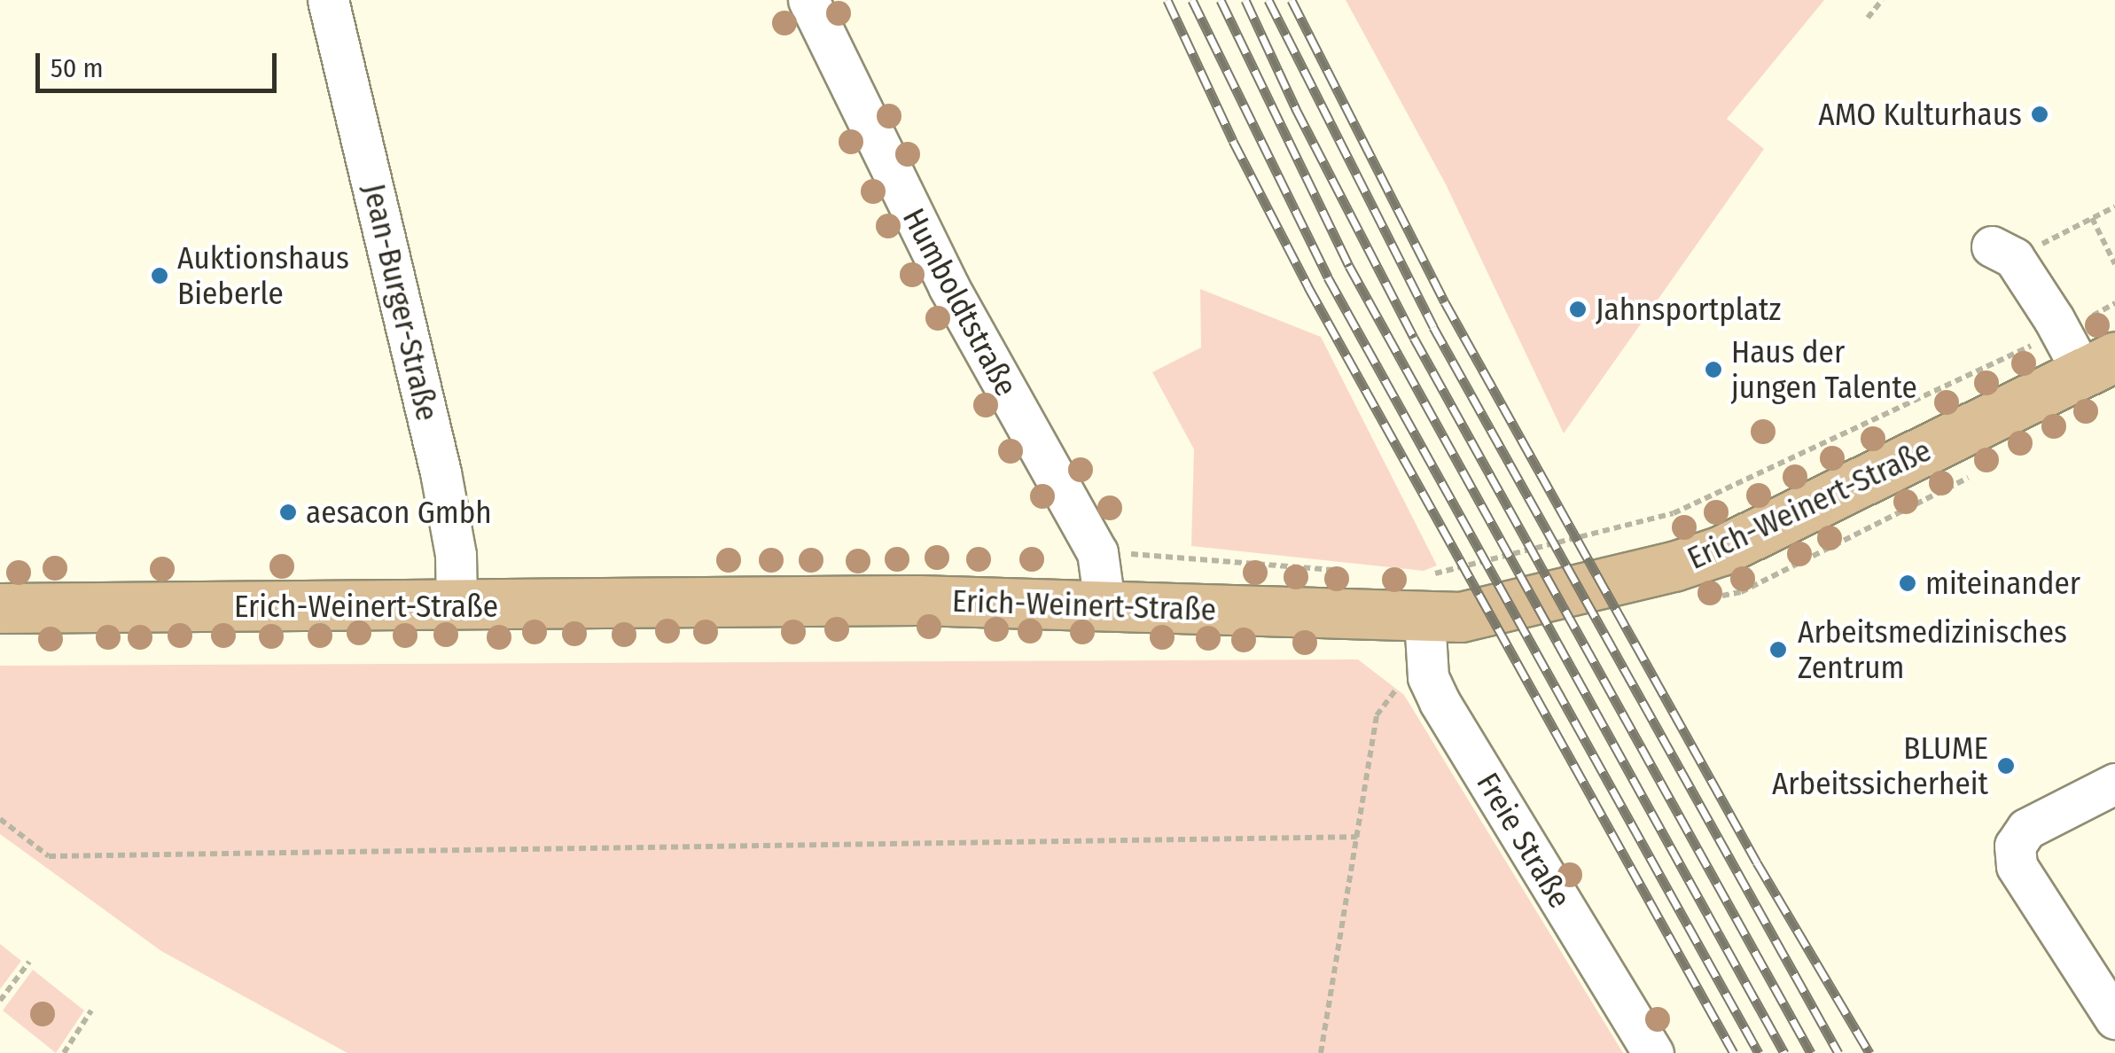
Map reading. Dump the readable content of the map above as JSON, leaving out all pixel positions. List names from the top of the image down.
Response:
{
  "streets": {
    "main road": ["Erich-Weinert-Straße"],
    "street": ["Jean-Burger-Straße", "Humboldtstraße", "Freie Straße"]
  },
  "crossings": [
    ["Jean-Burger-Straße", "Erich-Weinert-Straße"],
    ["Humboldtstraße", "Erich-Weinert-Straße"],
    ["Erich-Weinert-Straße", "Freie Straße"]
  ],
  "places": [
    "AMO Kulturhaus",
    "Auktionshaus Bieberle",
    "Jahnsportplatz",
    "Haus der jungen Talente",
    "aesacon Gmbh",
    "miteinander",
    "Arbeitsmedizinisches Zentrum",
    "BLUME Arbeitssicherheit"
  ],
  "scale_bar": "50 m"
}
